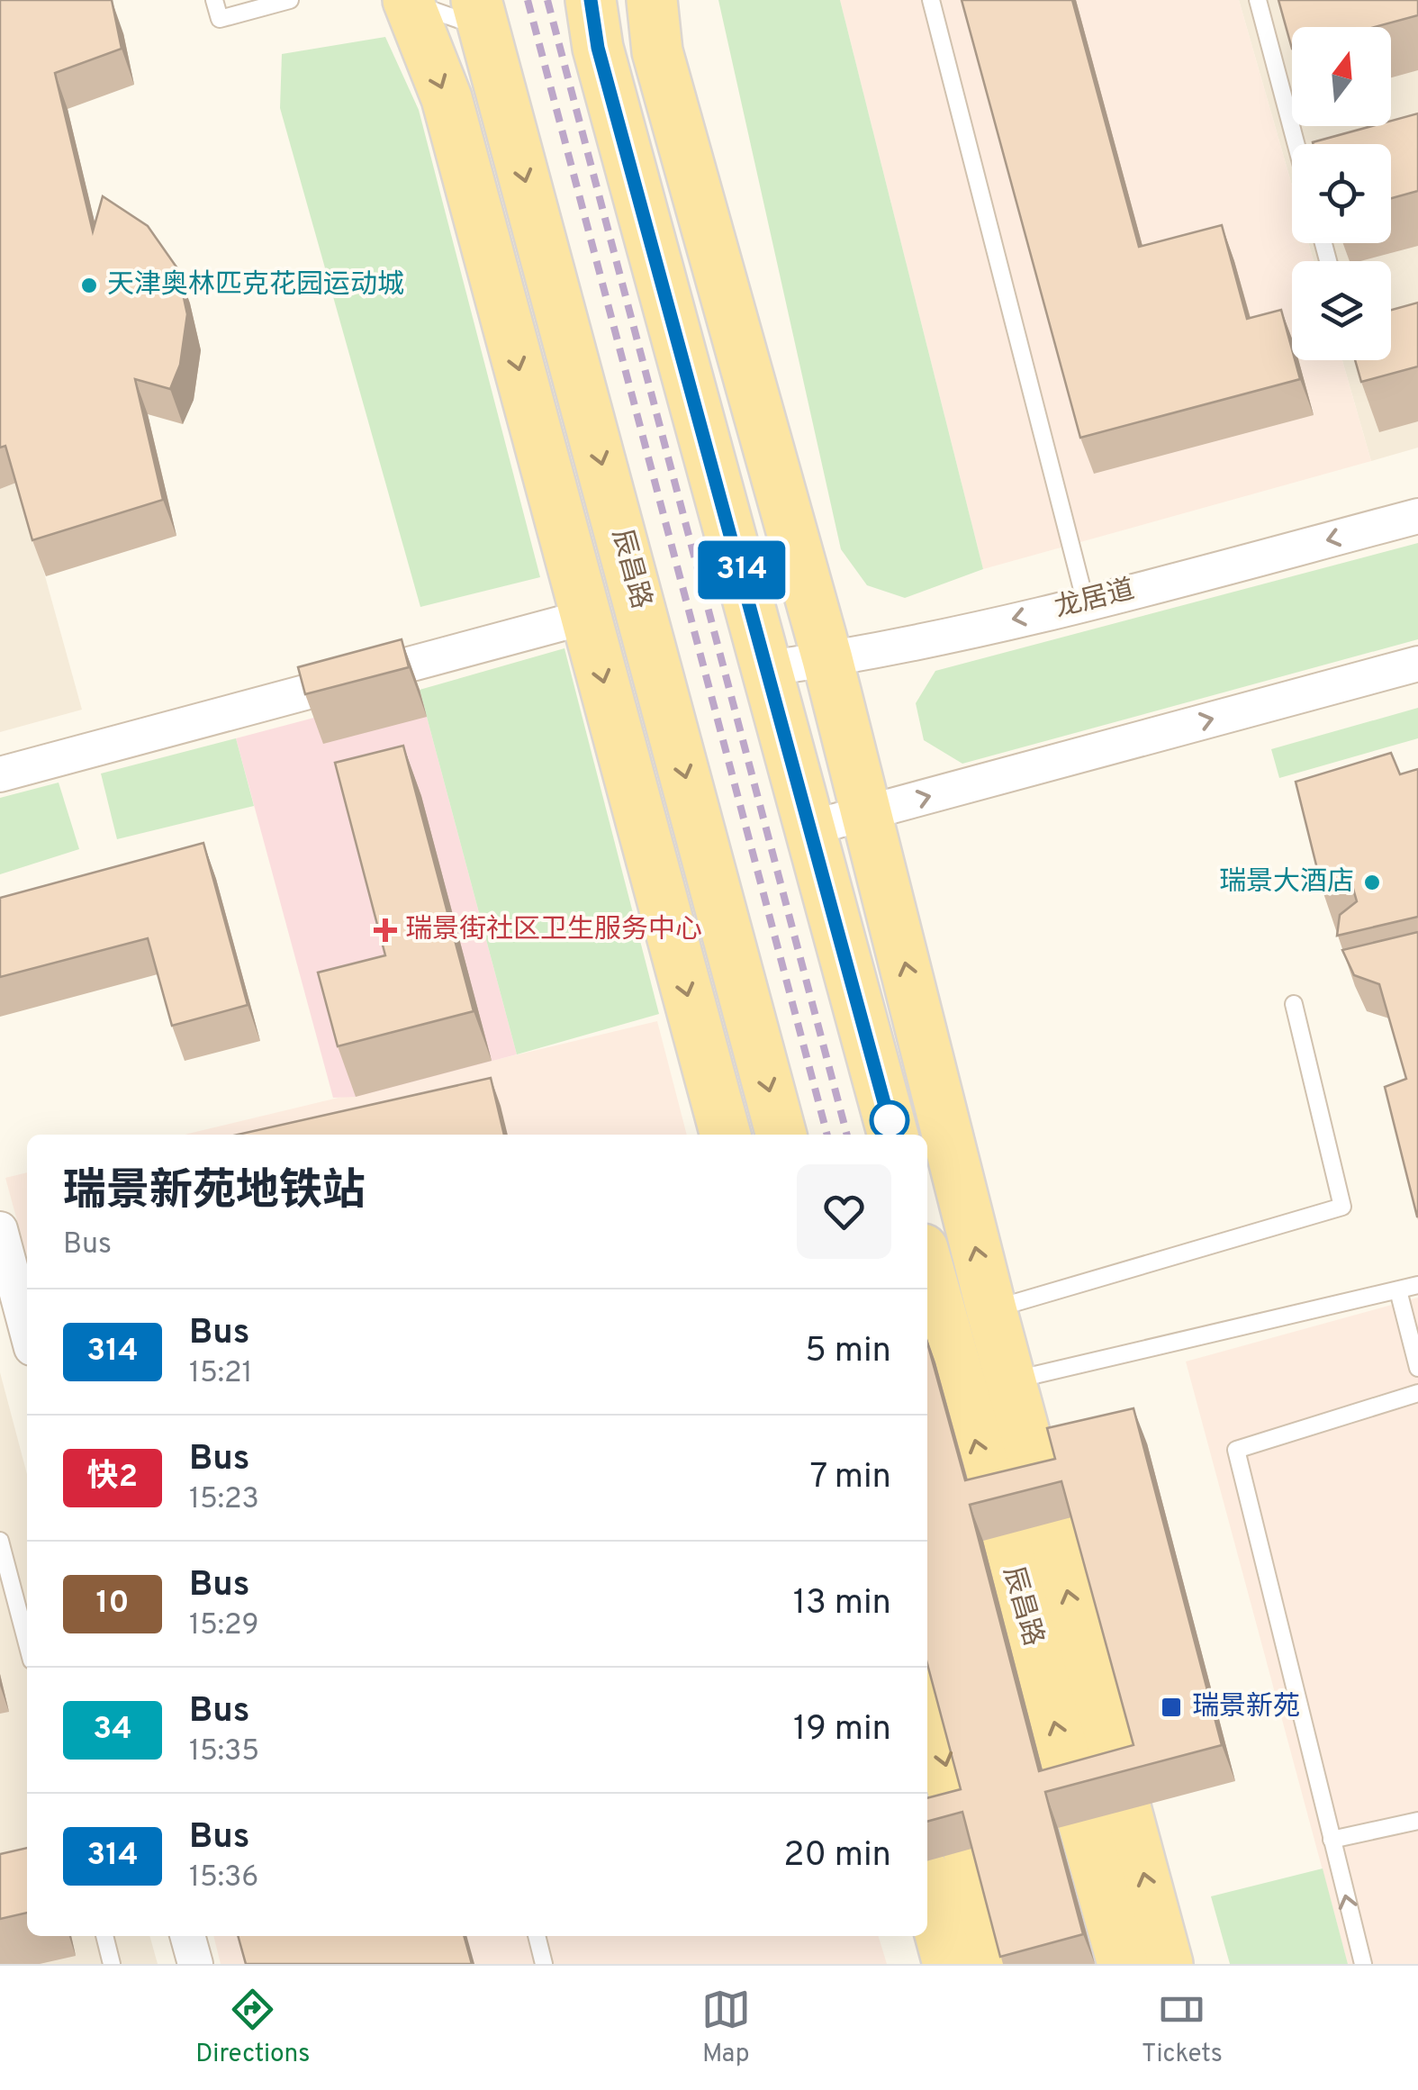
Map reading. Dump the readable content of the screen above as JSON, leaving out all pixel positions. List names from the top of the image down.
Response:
{
  "streets": {
    "main road": ["辰昌路"],
    "street": ["龙居道"]
  },
  "places": {
    "other": ["天津奥林匹克花园运动城", "瑞景大酒店"],
    "health": ["瑞景街社区卫生服务中心"],
    "transit": ["瑞景新苑"]
  },
  "lines": ["bus line 314"],
  "north": "top",
  "page": {
    "on_map": "314",
    "heading": ["瑞景新苑地铁站", "Bus"],
    "list": [
      {
        "mark": "314",
        "name": "Bus",
        "note": "15:21",
        "value": "5 min"
      },
      {
        "mark": "快2",
        "name": "Bus",
        "note": "15:23",
        "value": "7 min"
      },
      {
        "mark": "10",
        "name": "Bus",
        "note": "15:29",
        "value": "13 min"
      },
      {
        "mark": "34",
        "name": "Bus",
        "note": "15:35",
        "value": "19 min"
      },
      {
        "mark": "314",
        "name": "Bus",
        "note": "15:36",
        "value": "20 min"
      }
    ],
    "tabs": ["Directions", "Map", "Tickets"]
  }
}
